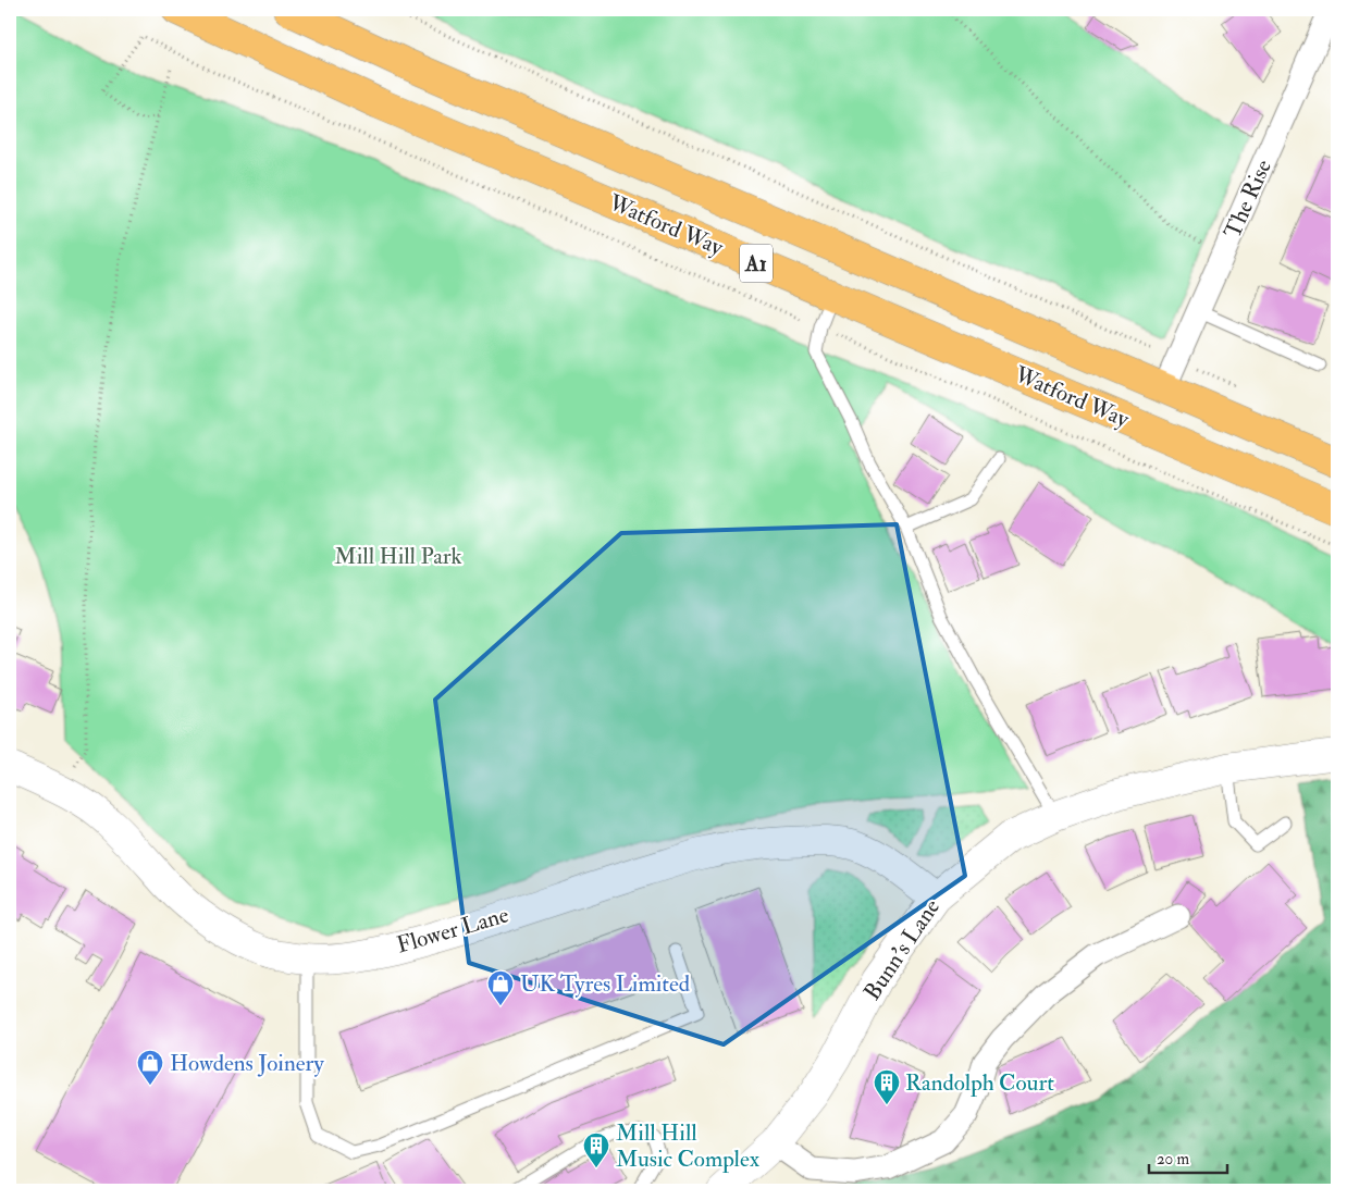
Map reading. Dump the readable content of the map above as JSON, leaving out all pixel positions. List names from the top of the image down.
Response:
{
  "streets": {
    "highway": ["Watford Way", "A1"],
    "street": ["The Rise", "Flower Lane", "Bunn's Lane"]
  },
  "crossings": [
    ["The Rise", "Watford Way"],
    ["Flower Lane", "Bunn's Lane"]
  ],
  "parks": ["Mill Hill Park"],
  "places": {
    "shop": ["UK Tyres Limited", "Howdens Joinery"],
    "building": ["Randolph Court", "Mill Hill Music Complex"]
  },
  "scale_bar": "20 m"
}
